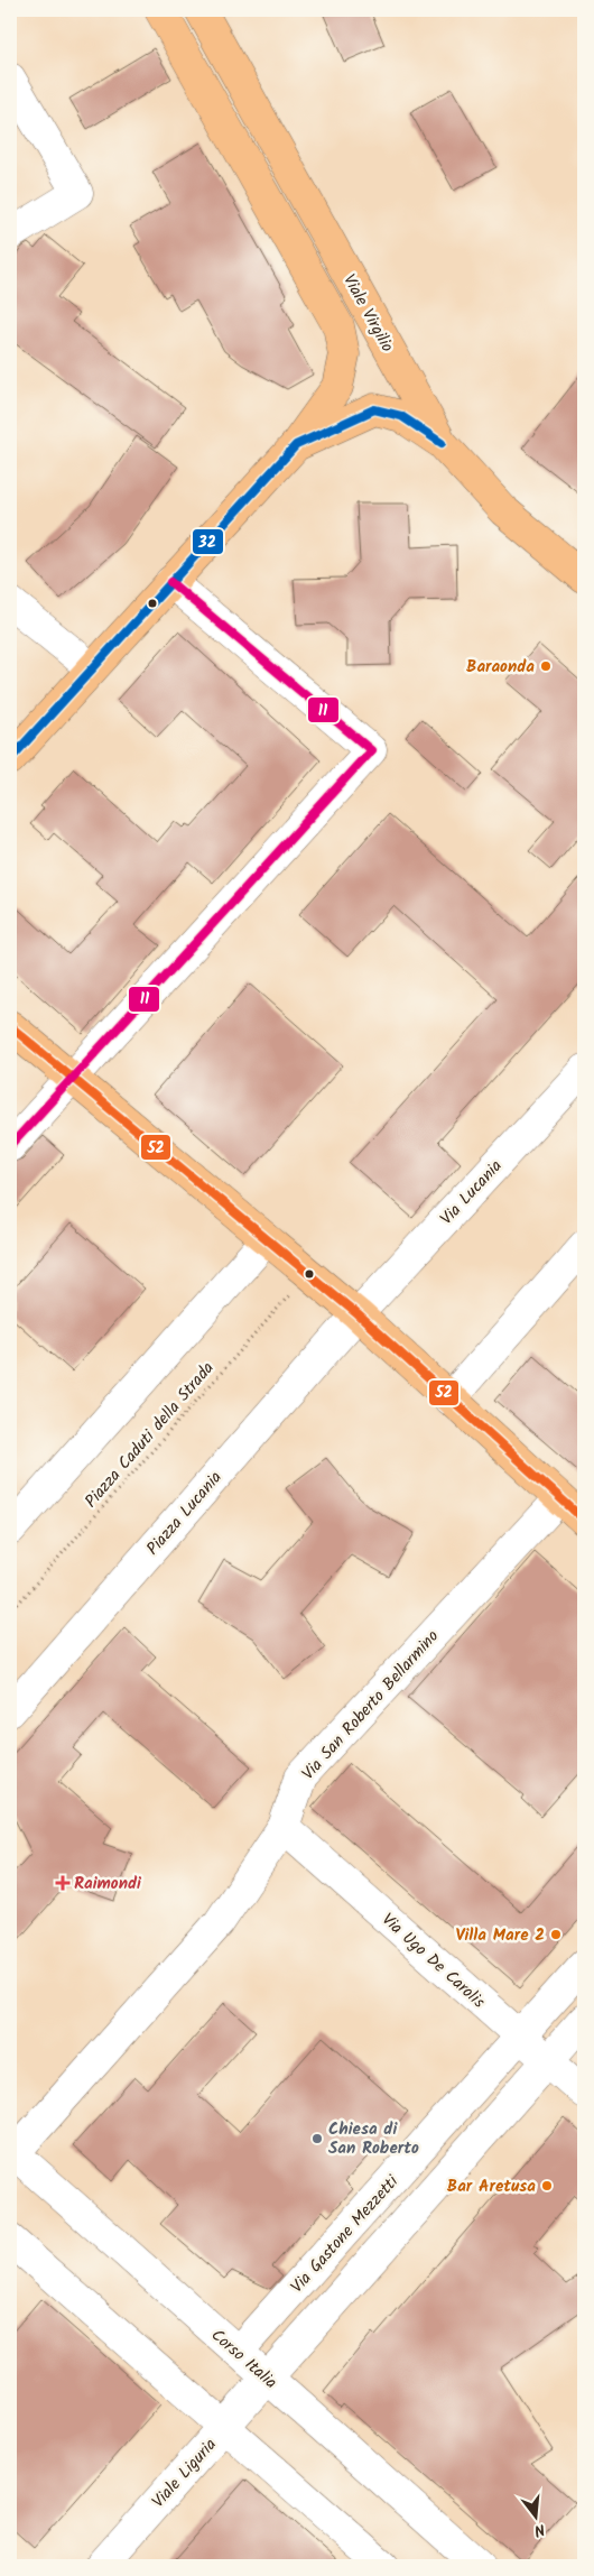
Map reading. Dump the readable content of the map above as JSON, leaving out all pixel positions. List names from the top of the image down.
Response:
{
  "streets": {
    "main road": ["Viale Virgilio"],
    "street": [
      "Via Lucania",
      "Piazza Lucania",
      "Via San Roberto Bellarmino",
      "Via Ugo De Carolis",
      "Via Gastone Mezzetti",
      "Corso Italia",
      "Viale Liguria"
    ],
    "path": ["Piazza Caduti della Strada"]
  },
  "crossings": [
    ["Via Lucania", "Piazza Lucania"],
    ["Via San Roberto Bellarmino", "Via Ugo De Carolis"],
    ["Via San Roberto Bellarmino", "Corso Italia"],
    ["Via Ugo De Carolis", "Via Gastone Mezzetti"],
    ["Via Gastone Mezzetti", "Corso Italia"],
    ["Corso Italia", "Viale Liguria"]
  ],
  "places": {
    "other": [
      "Baraonda",
      "Villa Mare 2",
      "Chiesa di San Roberto",
      "Bar Aretusa"
    ],
    "health": ["Raimondi"]
  },
  "lines": ["transit line 32", "transit line 11", "transit line 52"],
  "north": "bottom"
}
